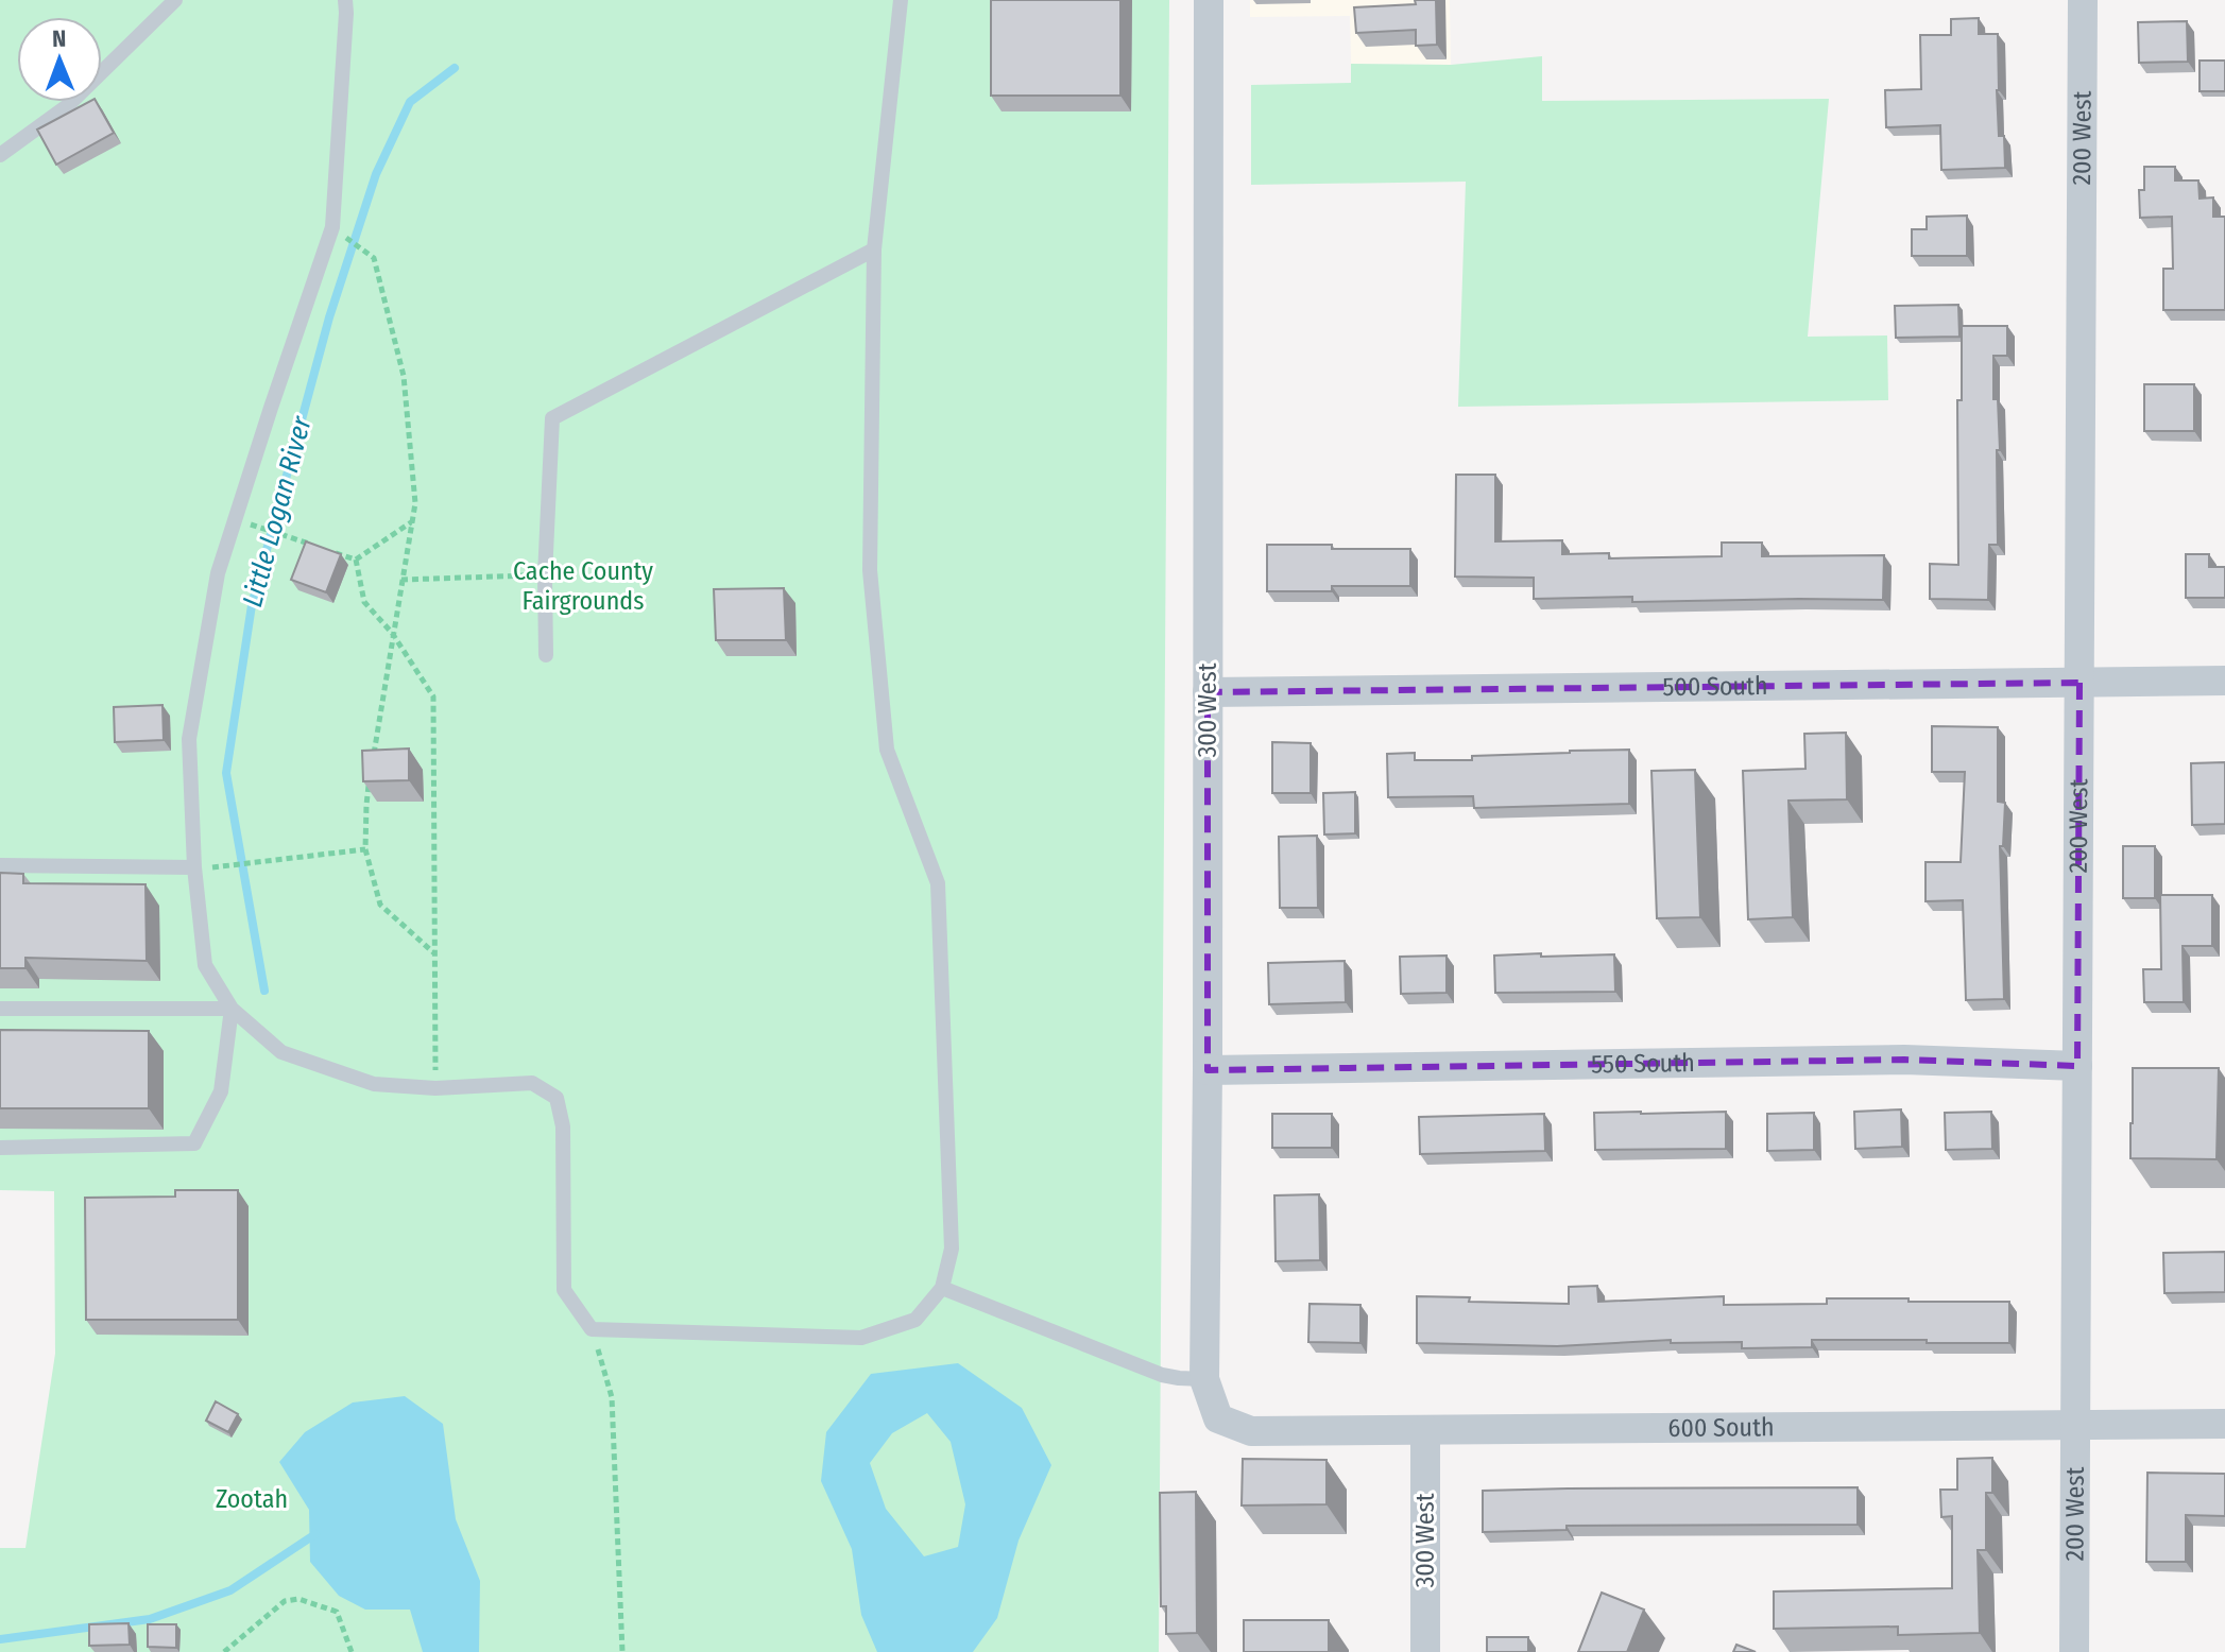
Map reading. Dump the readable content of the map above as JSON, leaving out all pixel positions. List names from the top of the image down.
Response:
{
  "streets": {
    "street": [
      "200 West",
      "500 South",
      "300 West",
      "550 South",
      "600 South"
    ]
  },
  "crossings": [
    ["200 West", "500 South"],
    ["200 West", "550 South"],
    ["200 West", "600 South"],
    ["500 South", "300 West"],
    ["300 West", "550 South"],
    ["300 West", "600 South"]
  ],
  "water": ["Little Logan River"],
  "parks": ["Cache County Fairgrounds", "Zootah"],
  "north": "top"
}
